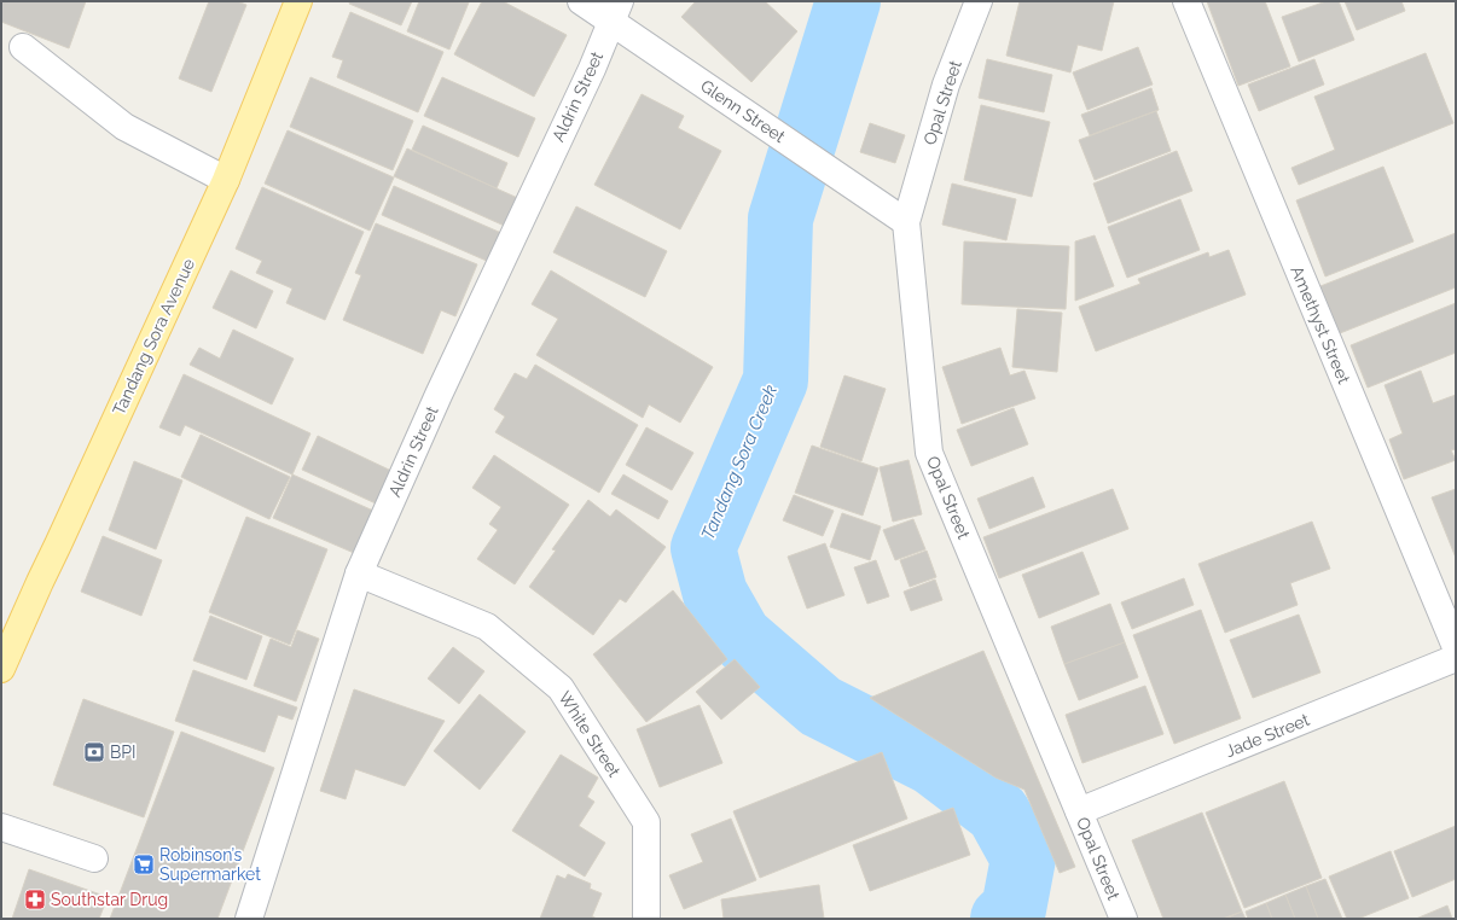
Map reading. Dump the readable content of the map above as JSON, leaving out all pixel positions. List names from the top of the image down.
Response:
{
  "streets": {
    "main road": ["Tandang Sora Avenue"],
    "street": [
      "Aldrin Street",
      "Opal Street",
      "Glenn Street",
      "Amethyst Street",
      "White Street",
      "Jade Street"
    ]
  },
  "crossings": [
    ["Aldrin Street", "Glenn Street"],
    ["Aldrin Street", "White Street"],
    ["Opal Street", "Glenn Street"],
    ["Opal Street", "Jade Street"]
  ],
  "water": ["Tandang Sora Creek"],
  "places": {
    "bank": ["BPI"],
    "supermarket": ["Robinson’s Supermarket"],
    "pharmacy": ["Southstar Drug"]
  }
}
